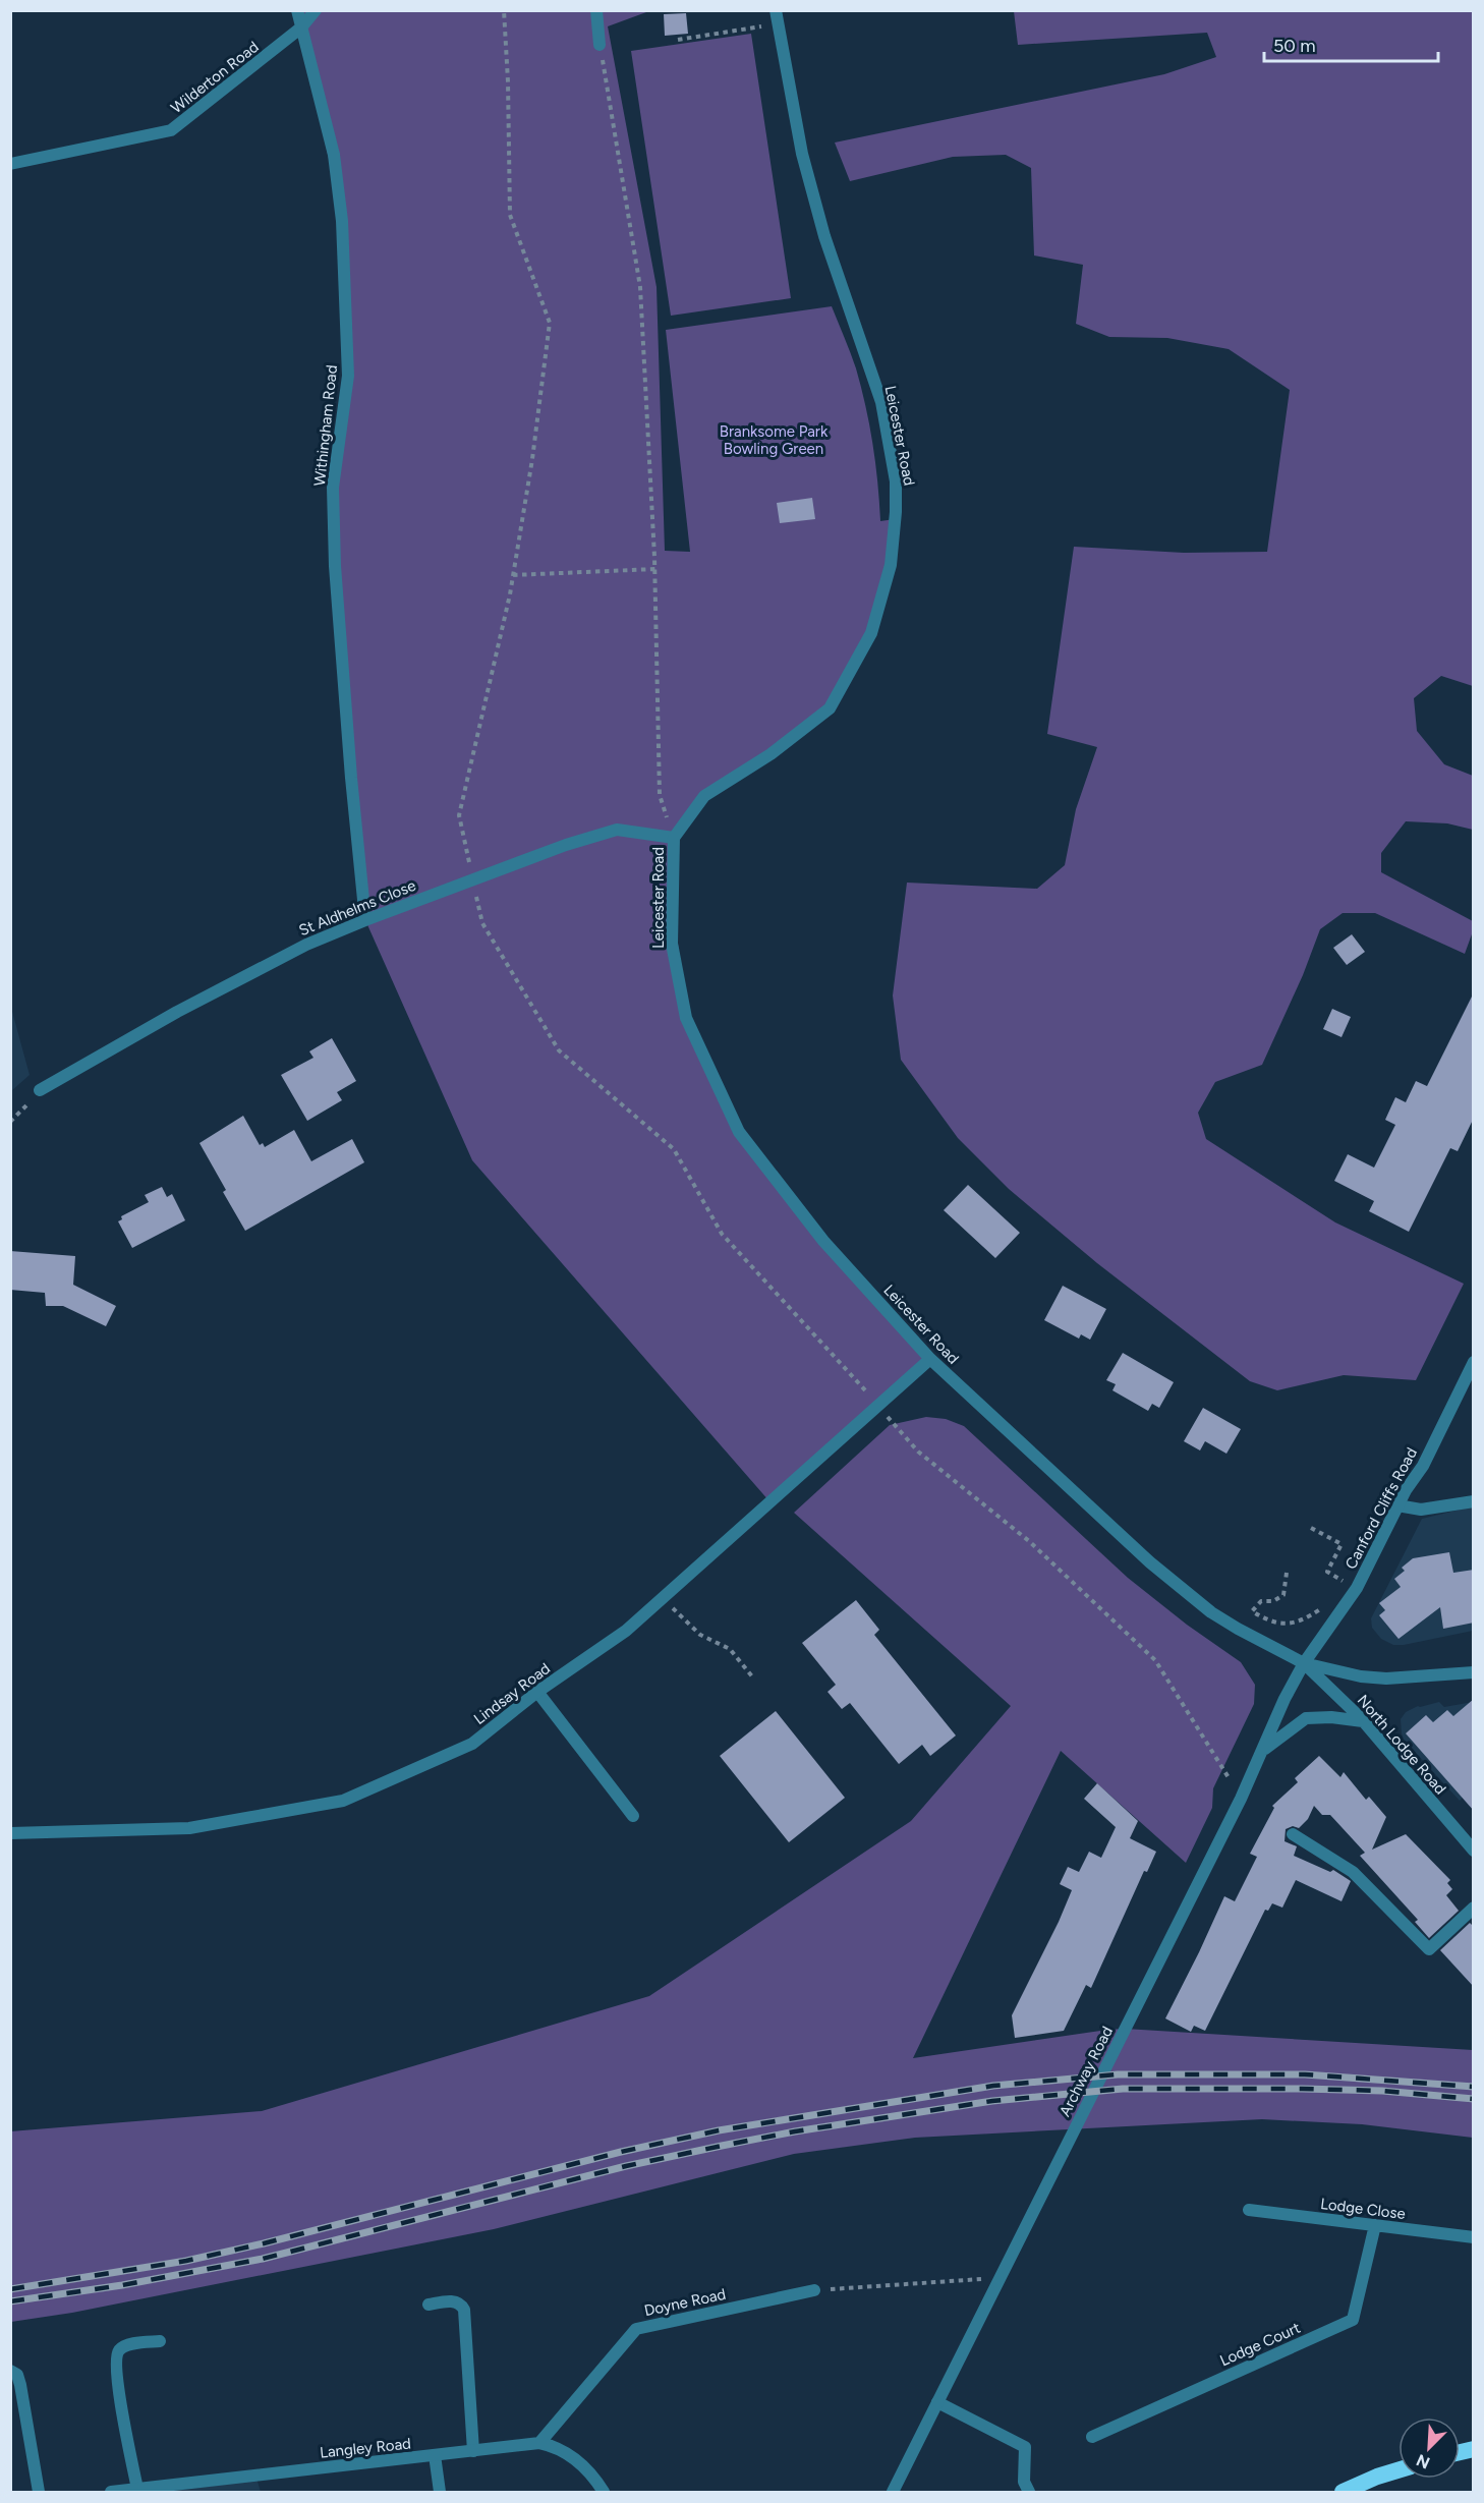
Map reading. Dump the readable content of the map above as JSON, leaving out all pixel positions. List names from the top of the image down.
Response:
{
  "streets": {
    "street": [
      "Wilderton Road",
      "Withingham Road",
      "Leicester Road",
      "St Aldhelms Close",
      "Canford Cliffs Road",
      "Lindsay Road",
      "North Lodge Road",
      "Archway Road",
      "Lodge Close",
      "Doyne Road",
      "Lodge Court",
      "Langley Road"
    ]
  },
  "crossings": [
    ["Wilderton Road", "Withingham Road"],
    ["Withingham Road", "St Aldhelms Close"],
    ["Leicester Road", "St Aldhelms Close"],
    ["Leicester Road", "Canford Cliffs Road"],
    ["Leicester Road", "Lindsay Road"],
    ["Leicester Road", "North Lodge Road"],
    ["Leicester Road", "Archway Road"],
    ["Canford Cliffs Road", "North Lodge Road"],
    ["Canford Cliffs Road", "Archway Road"],
    ["North Lodge Road", "Archway Road"],
    ["Lodge Close", "Lodge Court"],
    ["Doyne Road", "Langley Road"]
  ],
  "parks": ["Branksome Park Bowling Green"],
  "scale_bar": "50 m",
  "north": "bottom left"
}
